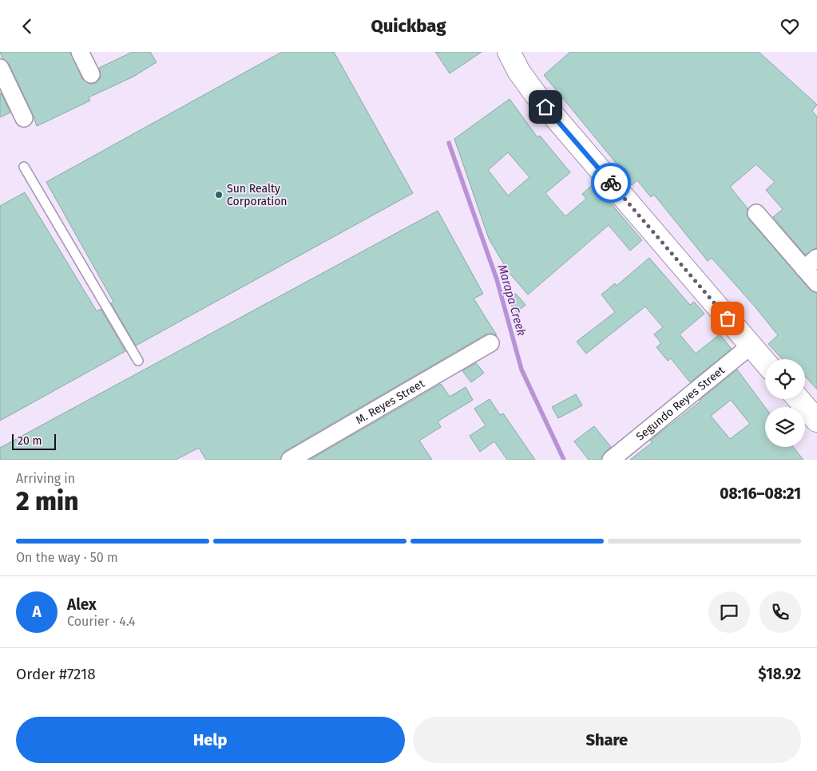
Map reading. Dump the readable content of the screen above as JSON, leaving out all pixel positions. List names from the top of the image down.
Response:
{
  "streets": {
    "street": ["M. Reyes Street", "Segundo Reyes Street"]
  },
  "water": ["Marapa Creek"],
  "places": ["Sun Realty Corporation"],
  "scale_bar": "20 m",
  "page": {
    "header": "Quickbag",
    "scale": "20 m",
    "heading": ["2 min", "Arriving in", "08:16–08:21"],
    "panel": [
      "Alex",
      "Courier · 4.4",
      "Order #7218",
      "$18.92"
    ],
    "bar": "On the way · 50 m",
    "round": "A",
    "buttons": ["Help", "Share"]
  }
}
